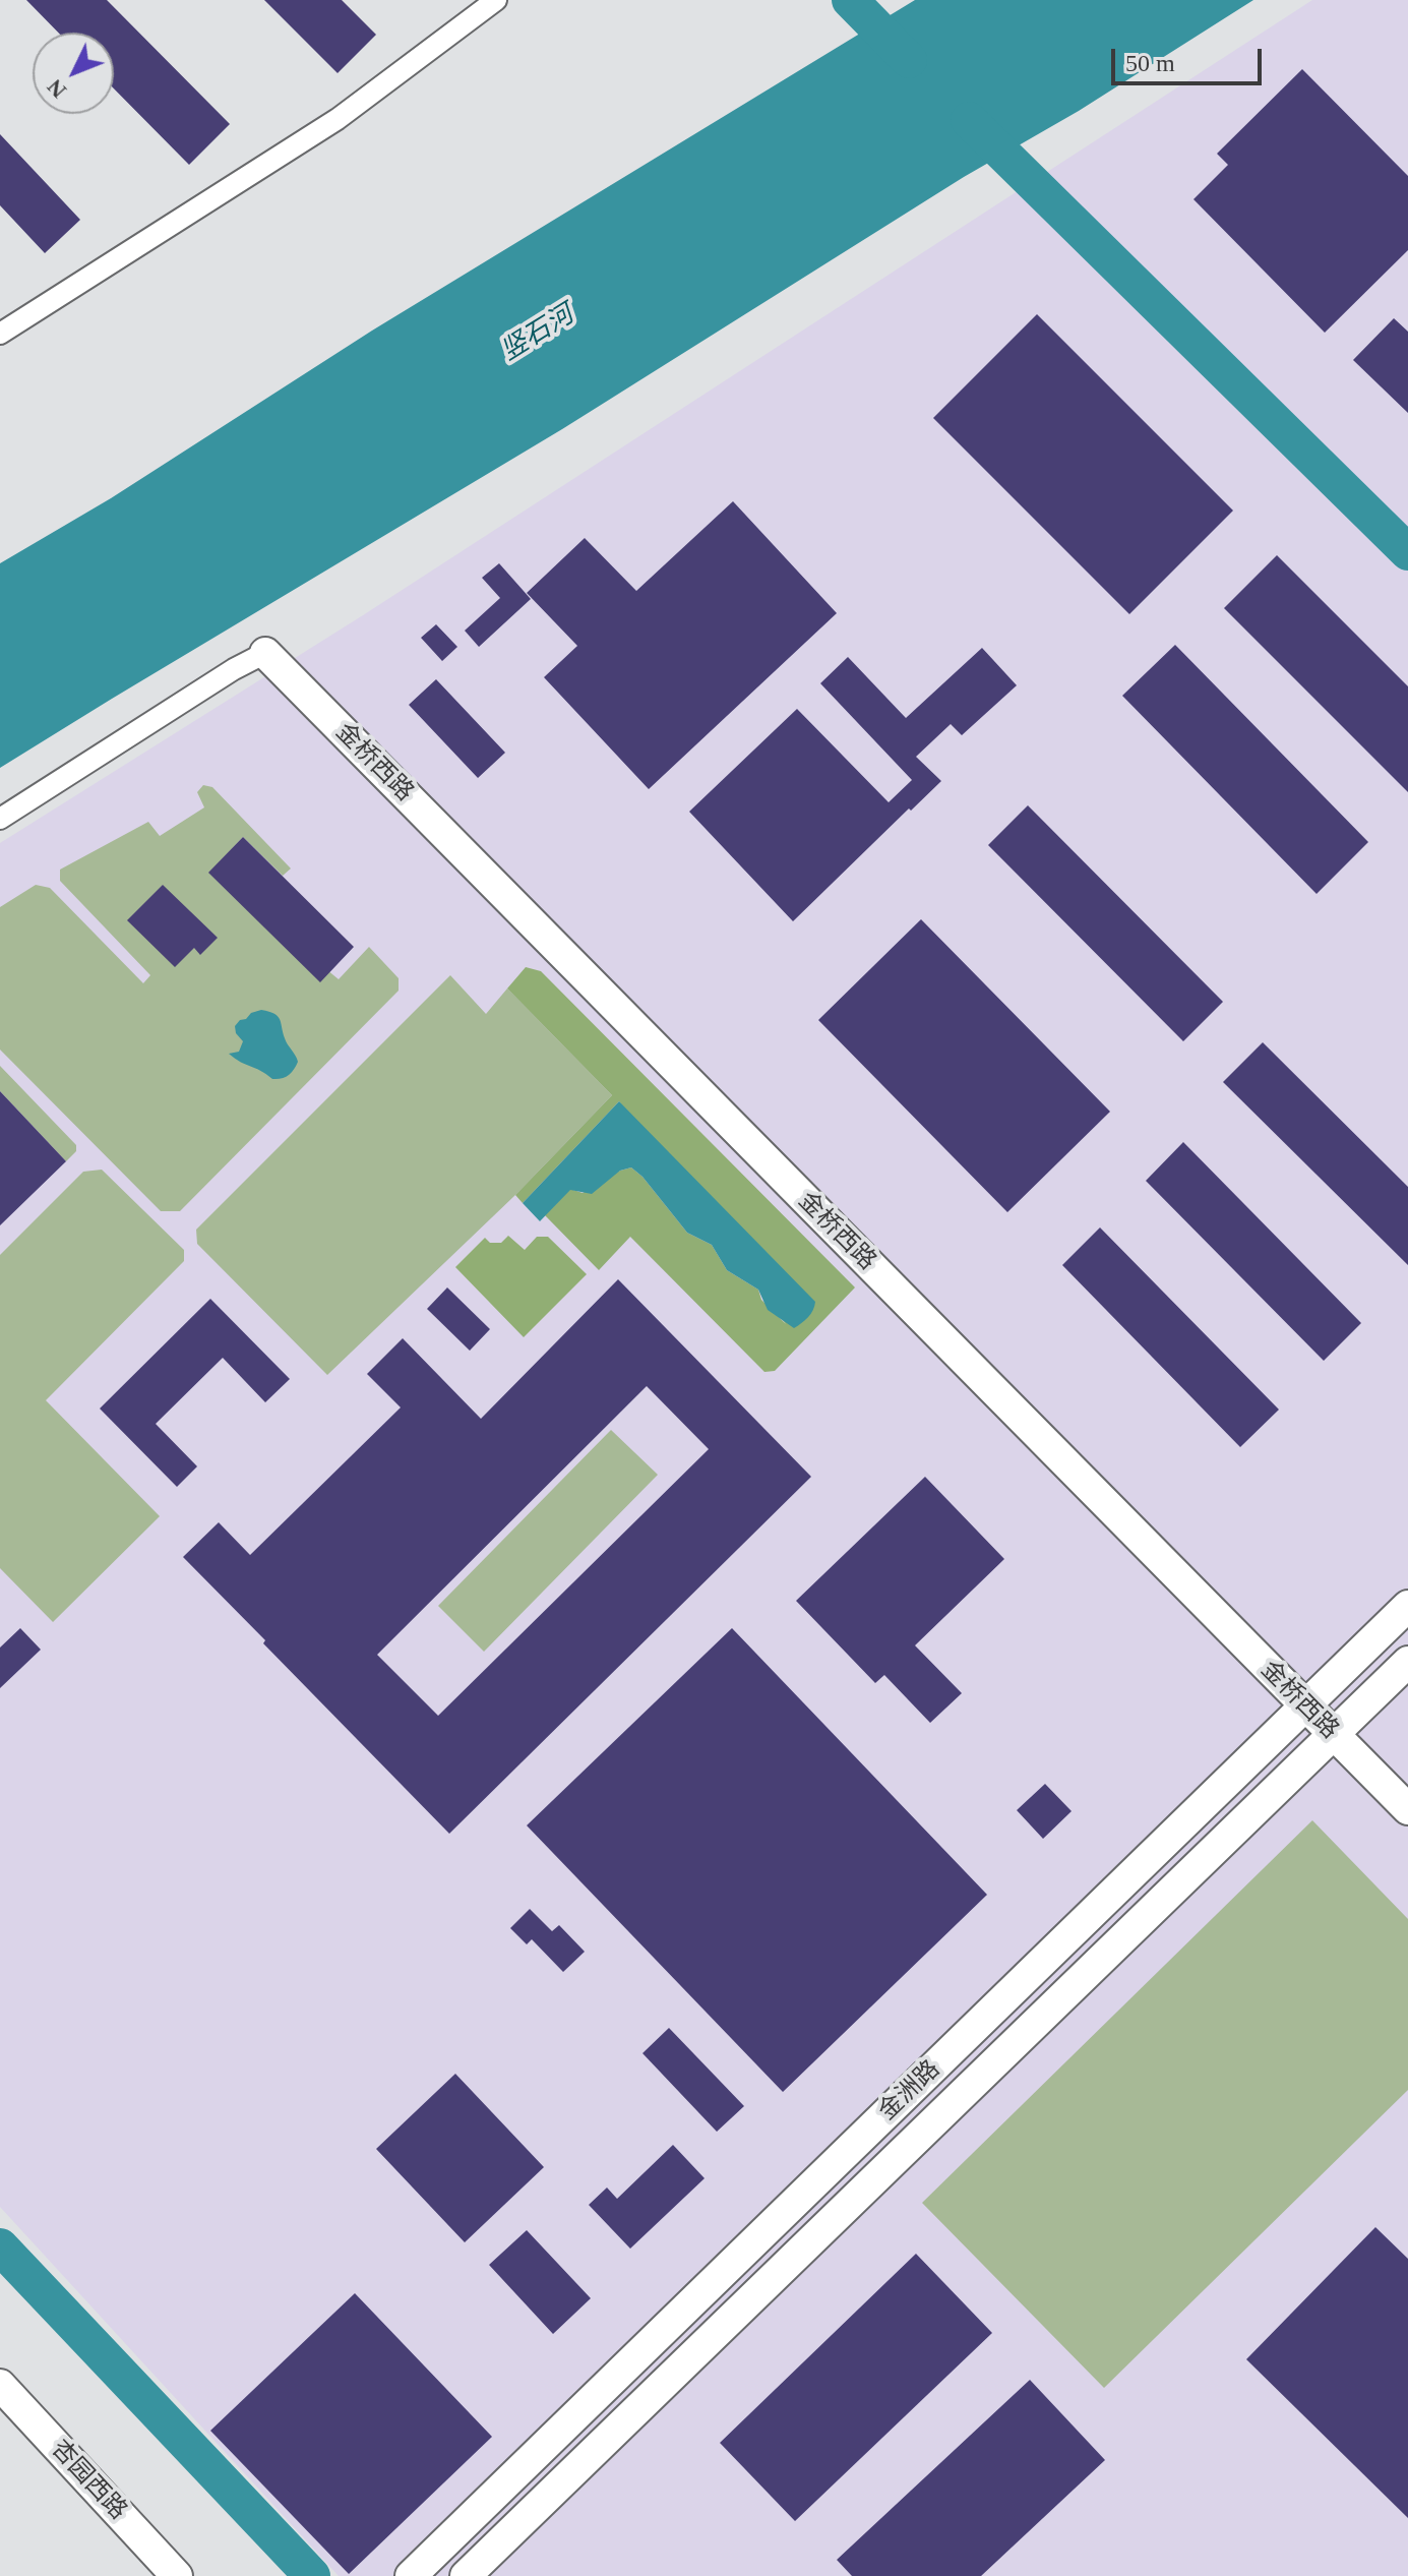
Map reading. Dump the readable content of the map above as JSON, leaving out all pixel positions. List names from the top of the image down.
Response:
{
  "streets": {
    "main road": ["金桥西路", "金洲路", "杏园西路"]
  },
  "crossings": [
    ["金桥西路", "金洲路"]
  ],
  "water": ["竖石河"],
  "scale_bar": "50 m",
  "north": "bottom left"
}
